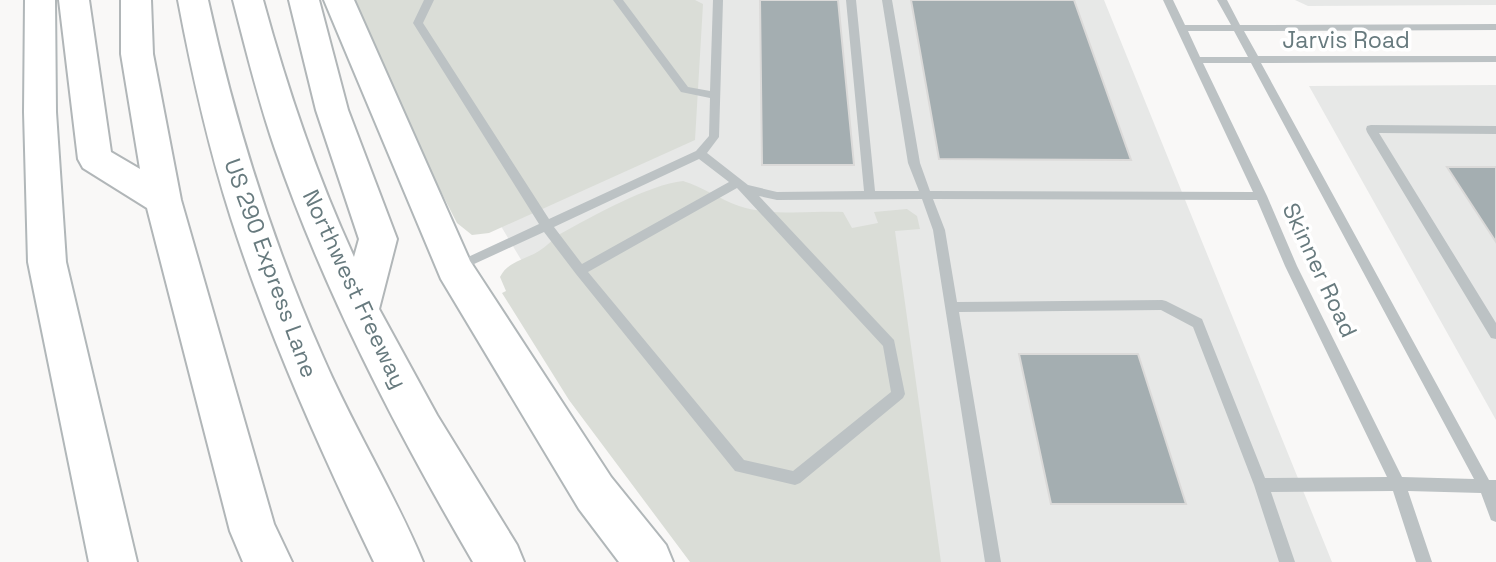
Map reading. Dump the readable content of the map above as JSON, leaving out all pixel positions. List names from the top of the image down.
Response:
{
  "streets": {
    "main road": ["US 290 Express Lane", "Northwest Freeway"],
    "street": ["Jarvis Road", "Skinner Road"]
  },
  "crossings": [
    ["Jarvis Road", "Skinner Road"]
  ]
}
